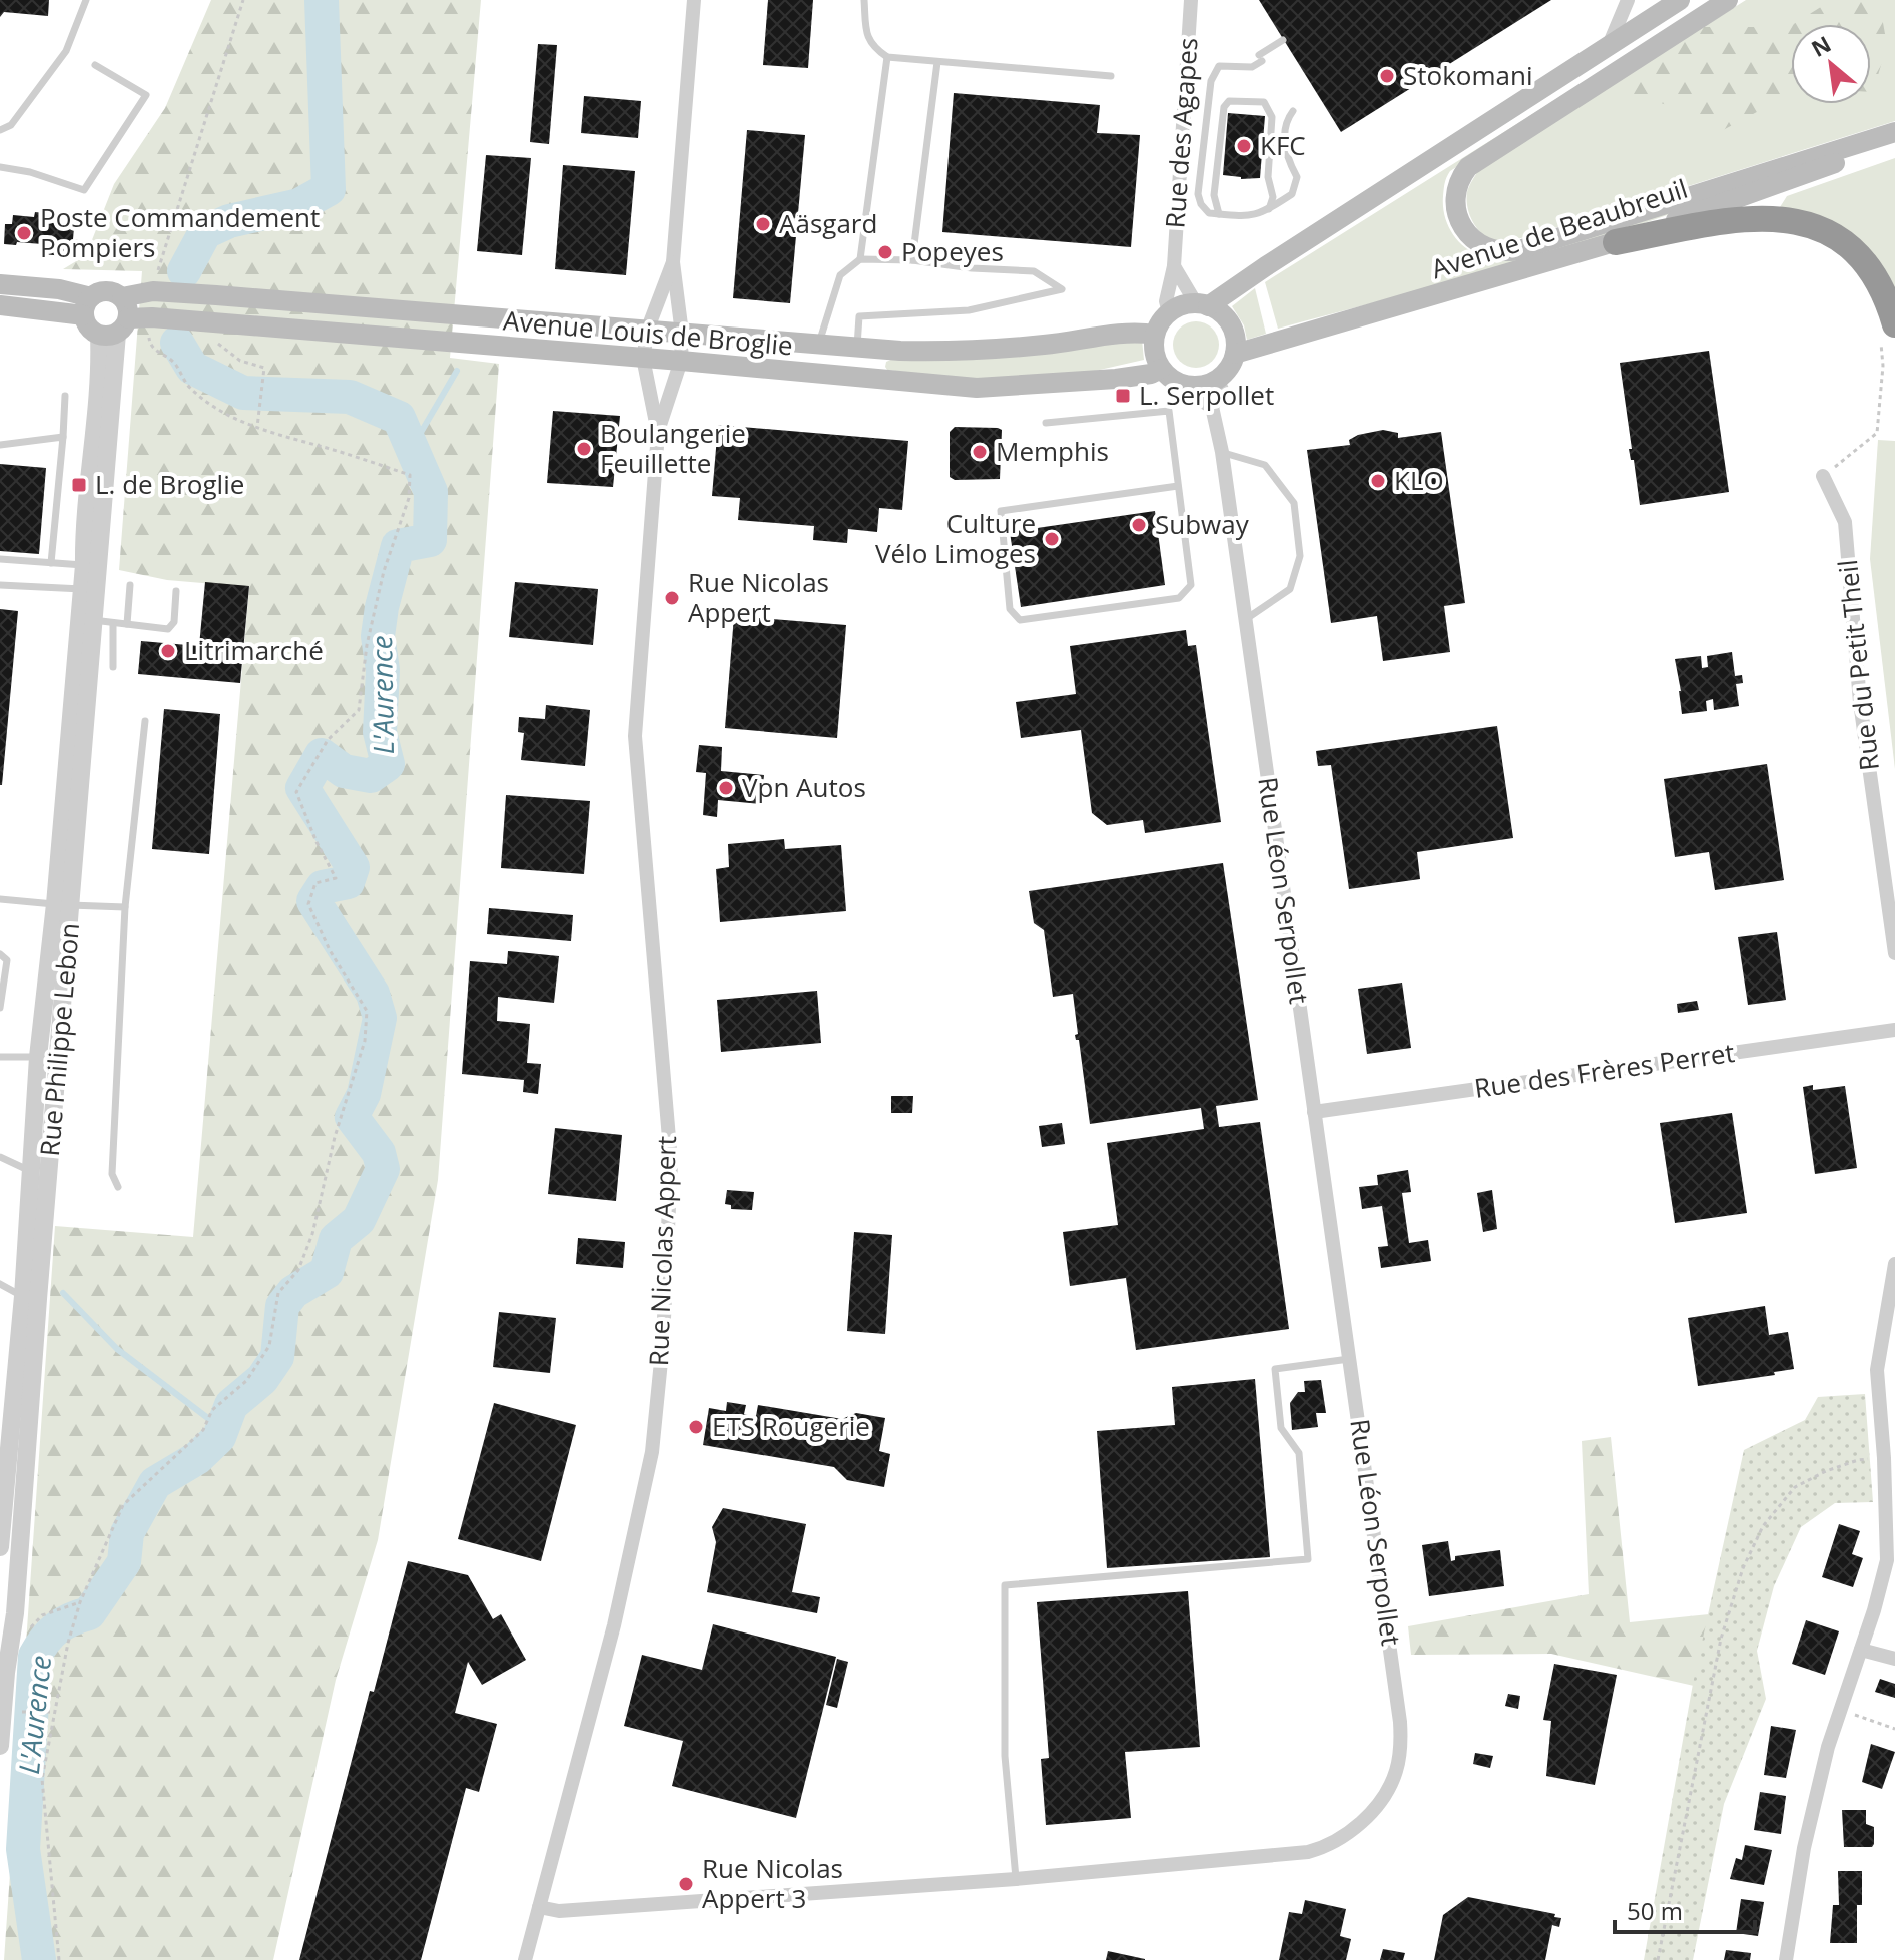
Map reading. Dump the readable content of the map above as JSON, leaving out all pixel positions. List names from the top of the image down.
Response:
{
  "streets": {
    "main road": ["Avenue de Beaubreuil", "Avenue Louis de Broglie"],
    "street": [
      "Rue des Agapes",
      "Rue du Petit Theil",
      "Rue Léon Serpollet",
      "Rue Philippe Lebon",
      "Rue des Frères Perret",
      "Rue Nicolas Appert"
    ]
  },
  "crossings": [
    ["Rue des Agapes", "Avenue de Beaubreuil"],
    ["Rue des Agapes", "Avenue Louis de Broglie"],
    ["Rue des Agapes", "Rue Léon Serpollet"],
    ["Avenue de Beaubreuil", "Avenue Louis de Broglie"],
    ["Avenue de Beaubreuil", "Rue Léon Serpollet"],
    ["Avenue Louis de Broglie", "Rue Léon Serpollet"],
    ["Avenue Louis de Broglie", "Rue Philippe Lebon"],
    ["Avenue Louis de Broglie", "Rue Nicolas Appert"],
    ["Rue Léon Serpollet", "Rue des Frères Perret"],
    ["Rue Léon Serpollet", "Rue Nicolas Appert"]
  ],
  "water": ["L'Aurence"],
  "places": {
    "other": [
      "Stokomani",
      "KFC",
      "Aäsgard",
      "Poste Commandement Pompiers",
      "Popeyes",
      "Boulangerie Feuillette",
      "Memphis",
      "KLO",
      "Subway",
      "Culture Vélo Limoges",
      "Rue Nicolas Appert",
      "Litrimarché",
      "Vpn Autos",
      "ETS Rougerie",
      "Rue Nicolas Appert 3"
    ],
    "transit": ["L. Serpollet", "L. de Broglie"]
  },
  "scale_bar": "50 m",
  "north": "top left"
}
